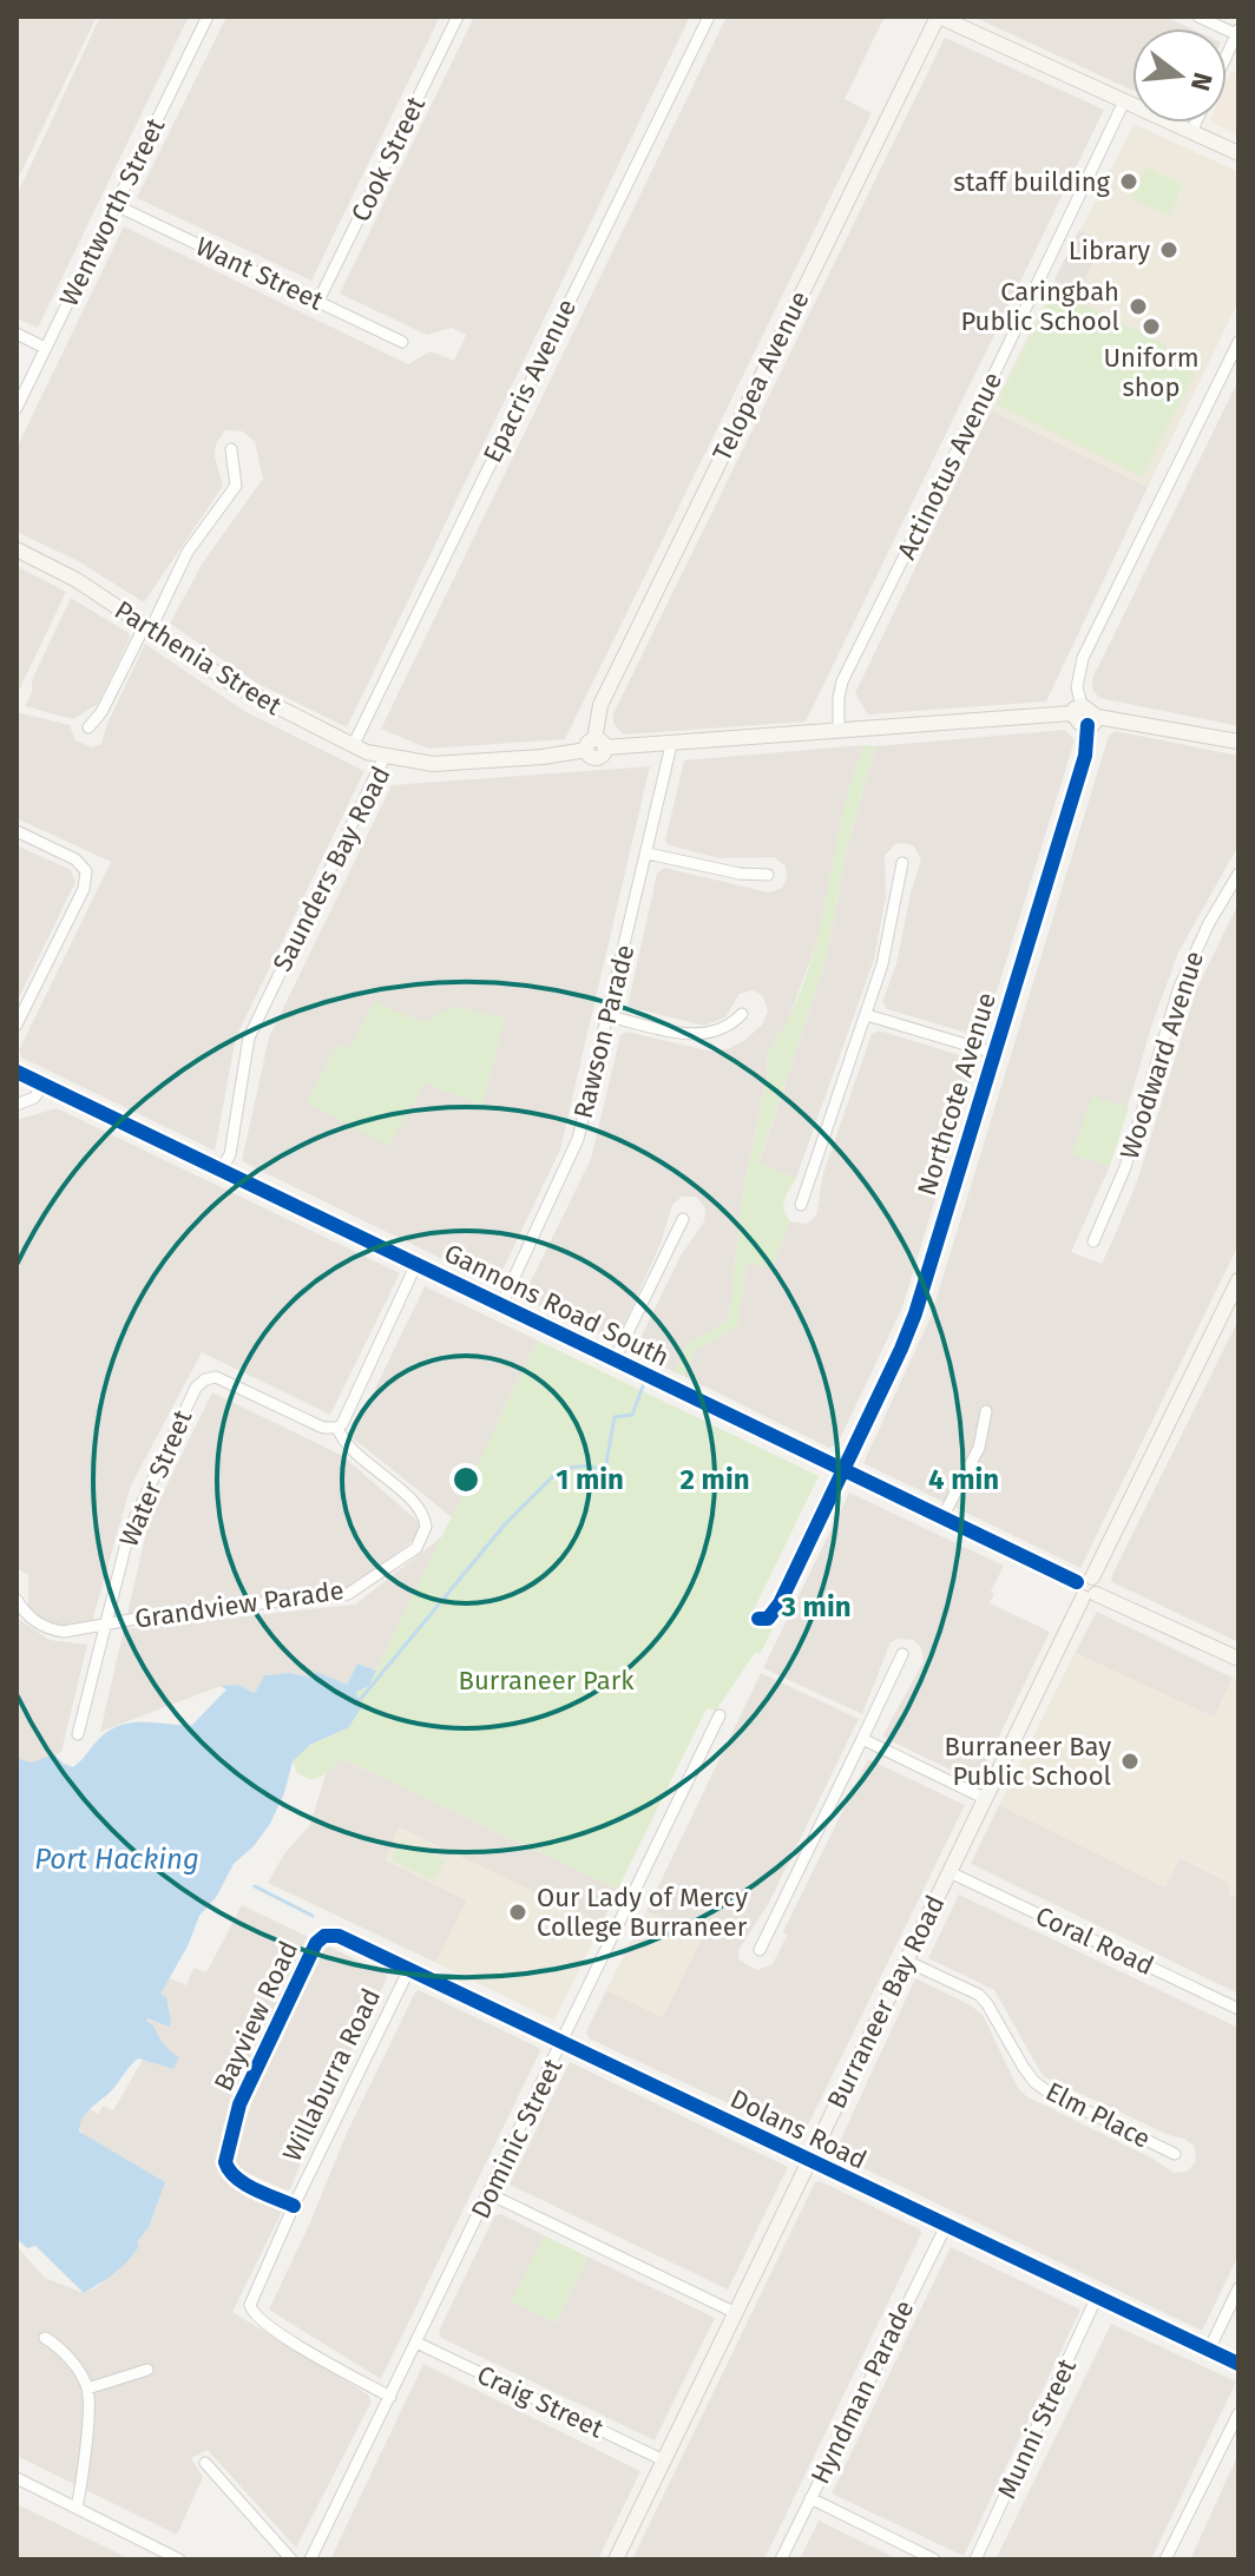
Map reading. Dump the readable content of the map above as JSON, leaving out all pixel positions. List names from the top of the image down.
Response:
{
  "streets": {
    "street": [
      "Cook Street",
      "Wentworth Street",
      "Want Street",
      "Telopea Avenue",
      "Epacris Avenue",
      "Actinotus Avenue",
      "Parthenia Street",
      "Saunders Bay Road",
      "Rawson Parade",
      "Woodward Avenue",
      "Northcote Avenue",
      "Gannons Road South",
      "Water Street",
      "Grandview Parade",
      "Coral Road",
      "Burraneer Bay Road",
      "Bayview Road",
      "Willaburra Road",
      "Elm Place",
      "Dolans Road",
      "Dominic Street",
      "Hyndman Parade",
      "Craig Street",
      "Munni Street"
    ]
  },
  "crossings": [
    ["Cook Street", "Want Street"],
    ["Wentworth Street", "Want Street"],
    ["Telopea Avenue", "Saunders Bay Road"],
    ["Epacris Avenue", "Parthenia Street"],
    ["Actinotus Avenue", "Saunders Bay Road"],
    ["Parthenia Street", "Saunders Bay Road"],
    ["Saunders Bay Road", "Rawson Parade"],
    ["Saunders Bay Road", "Gannons Road South"],
    ["Rawson Parade", "Gannons Road South"],
    ["Northcote Avenue", "Gannons Road South"],
    ["Water Street", "Grandview Parade"],
    ["Coral Road", "Burraneer Bay Road"],
    ["Burraneer Bay Road", "Elm Place"],
    ["Burraneer Bay Road", "Dolans Road"],
    ["Burraneer Bay Road", "Craig Street"],
    ["Bayview Road", "Willaburra Road"],
    ["Bayview Road", "Dolans Road"],
    ["Willaburra Road", "Dolans Road"],
    ["Willaburra Road", "Dominic Street"],
    ["Dolans Road", "Dominic Street"],
    ["Dolans Road", "Hyndman Parade"],
    ["Dolans Road", "Munni Street"],
    ["Dominic Street", "Craig Street"]
  ],
  "water": ["Port Hacking"],
  "parks": ["Burraneer Park"],
  "places": [
    "staff building",
    "Library",
    "Caringbah Public School",
    "Uniform shop",
    "Burraneer Bay Public School",
    "Our Lady of Mercy College Burraneer"
  ],
  "north": "right",
  "rings": [
    "1 min",
    "2 min",
    "4 min",
    "3 min"
  ]
}
